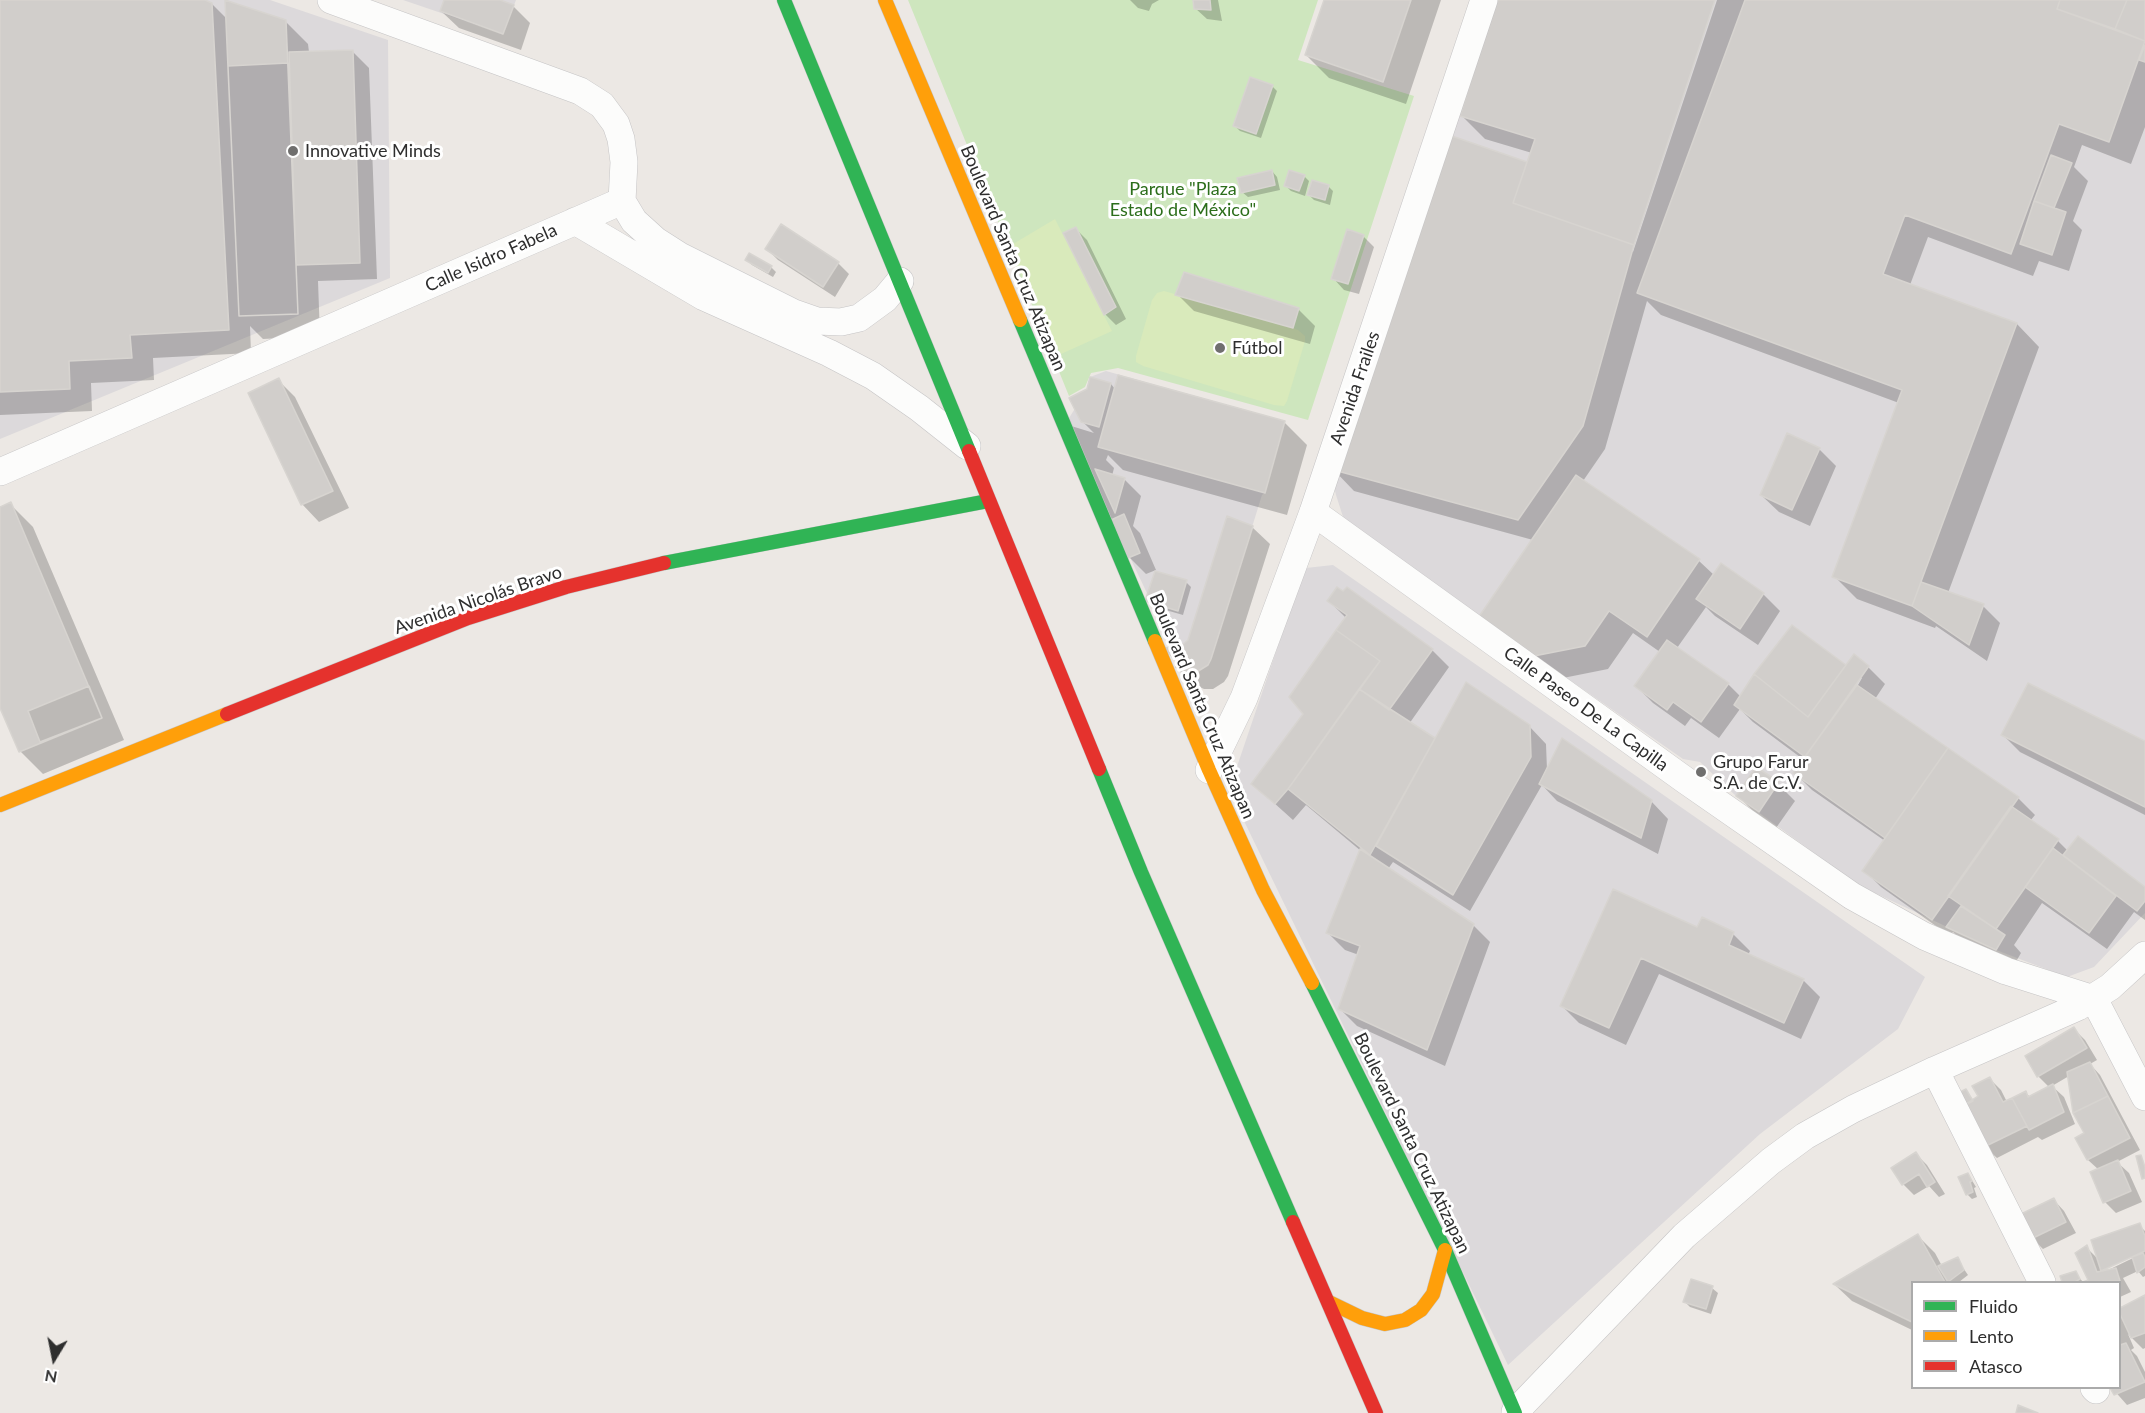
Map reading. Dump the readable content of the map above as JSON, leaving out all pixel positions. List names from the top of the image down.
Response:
{
  "streets": {
    "main road": ["Boulevard Santa Cruz Atizapan", "Avenida Nicolás Bravo"],
    "street": ["Calle Isidro Fabela", "Avenida Frailes", "Calle Paseo De La Capilla"]
  },
  "crossings": [
    ["Boulevard Santa Cruz Atizapan", "Avenida Frailes"],
    ["Avenida Frailes", "Calle Paseo De La Capilla"]
  ],
  "parks": ["Parque \"Plaza Estado de México\""],
  "places": ["Innovative Minds", "Fútbol", "Grupo Farur S.A. de C.V."],
  "legend": ["Fluido", "Lento", "Atasco"],
  "north": "bottom"
}
